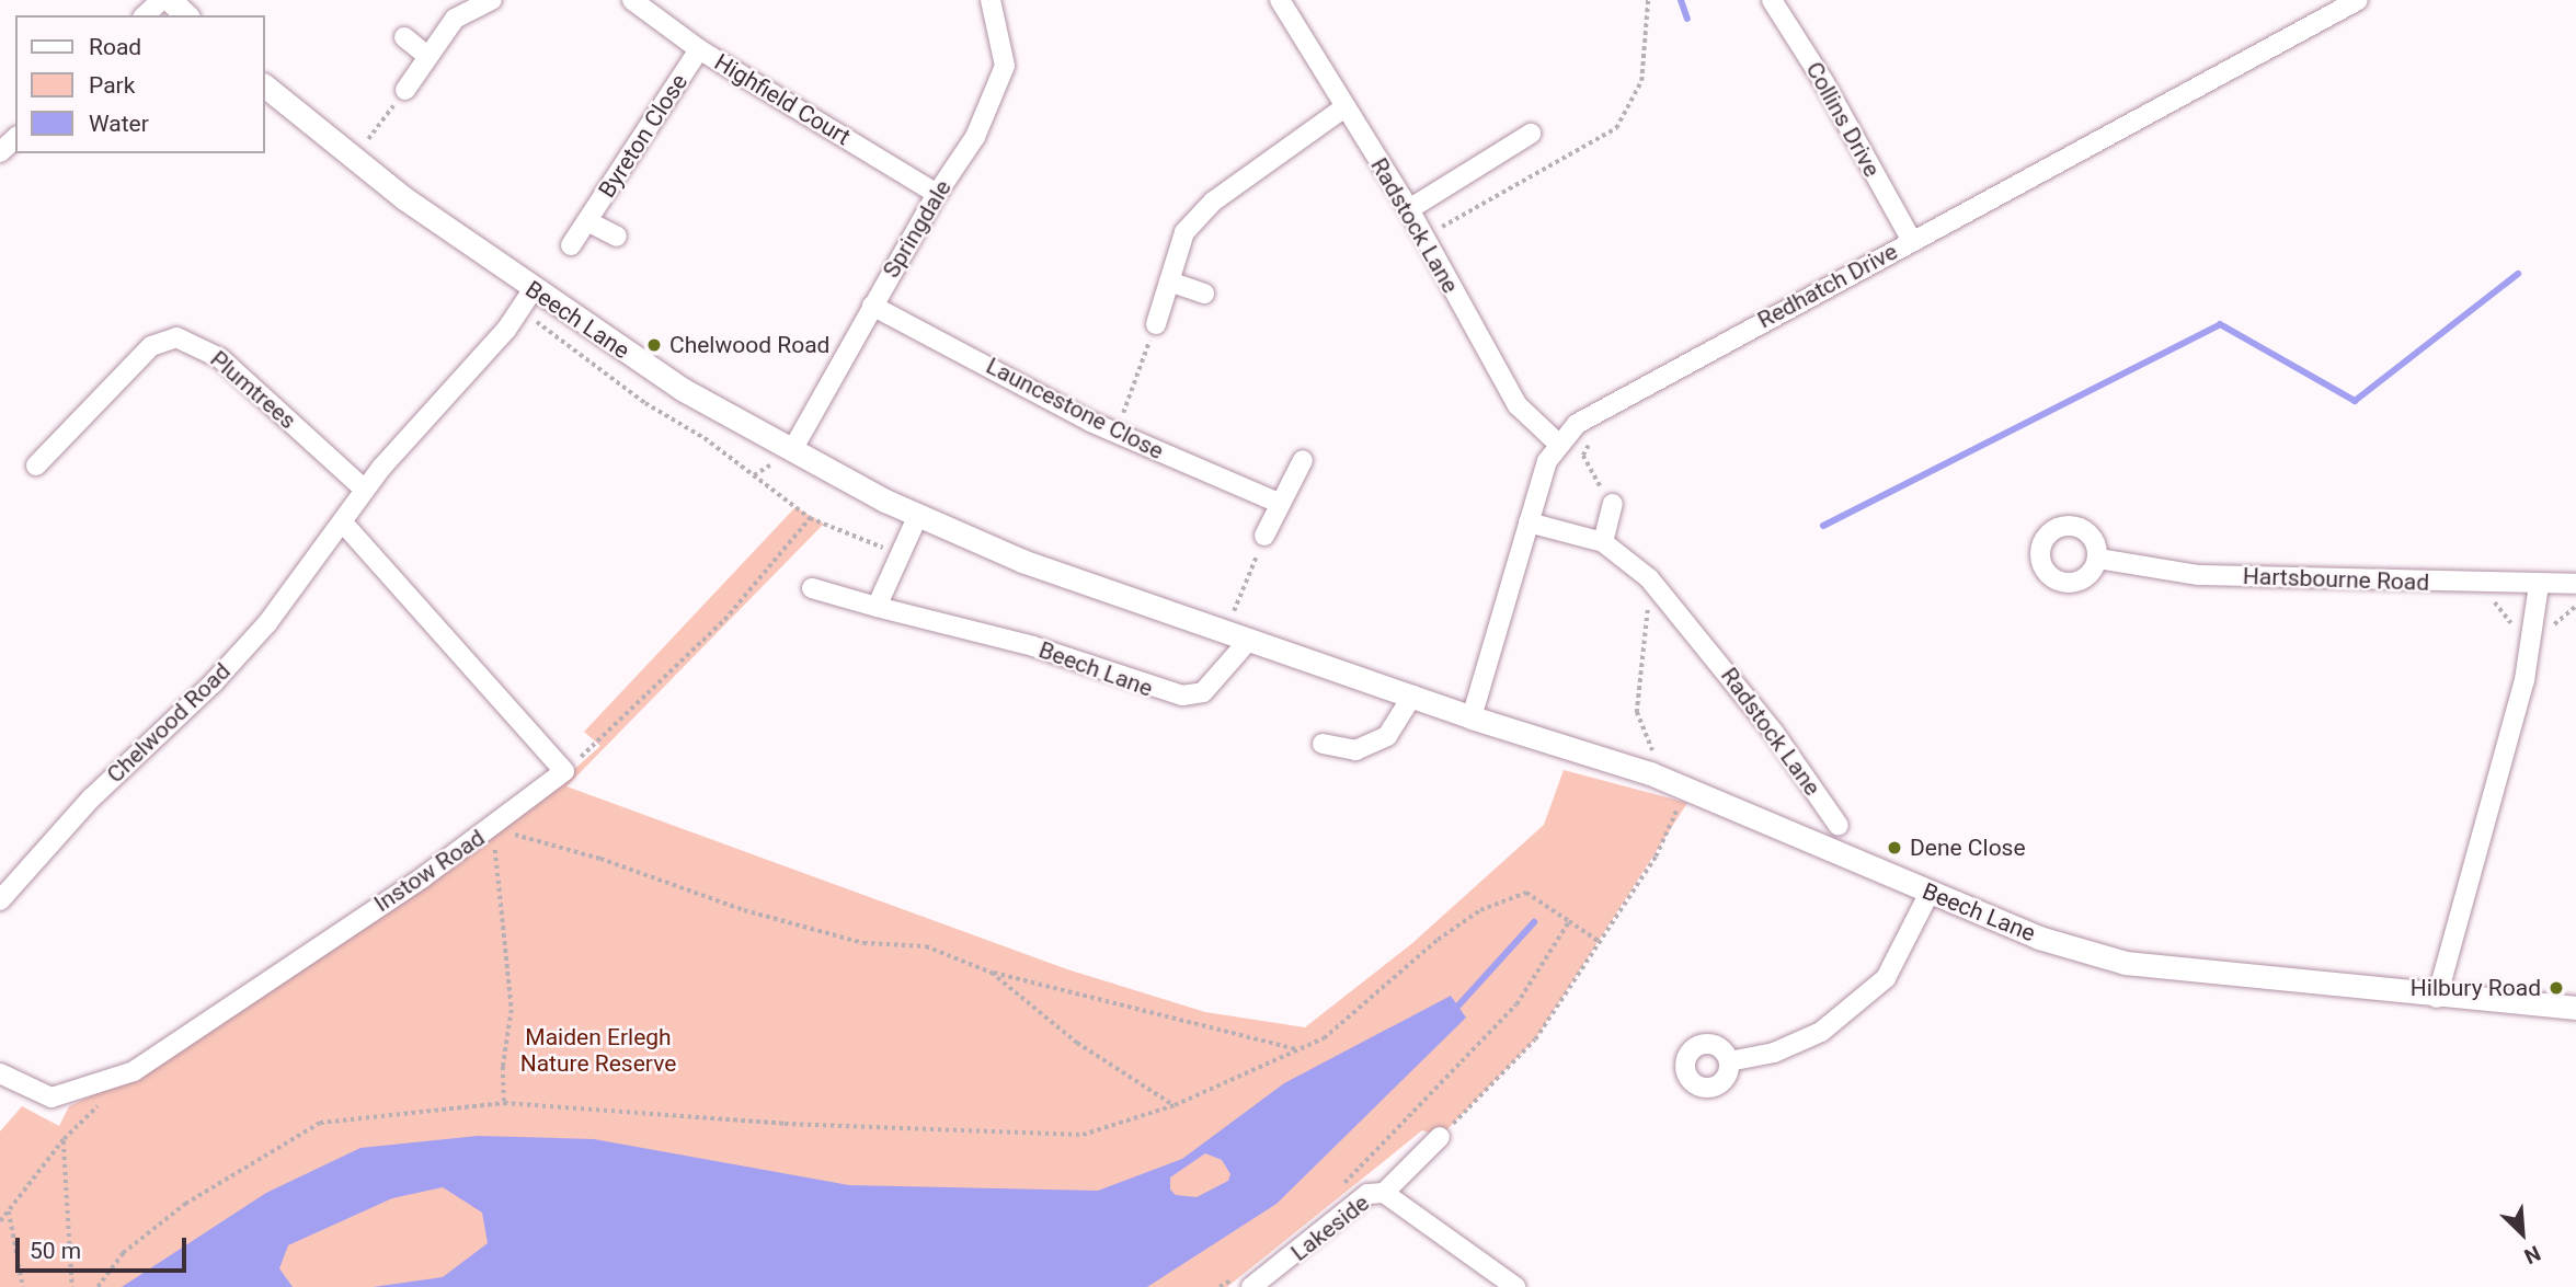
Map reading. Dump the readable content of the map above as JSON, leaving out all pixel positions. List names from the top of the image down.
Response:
{
  "streets": {
    "street": [
      "Highfield Court",
      "Collins Drive",
      "Byreton Close",
      "Radstock Lane",
      "Springdale",
      "Redhatch Drive",
      "Beech Lane",
      "Plumtrees",
      "Launcestone Close",
      "Hartsbourne Road",
      "Chelwood Road",
      "Instow Road",
      "Lakeside"
    ]
  },
  "crossings": [
    ["Highfield Court", "Byreton Close"],
    ["Highfield Court", "Springdale"],
    ["Collins Drive", "Redhatch Drive"],
    ["Radstock Lane", "Redhatch Drive"],
    ["Springdale", "Beech Lane"],
    ["Springdale", "Launcestone Close"],
    ["Redhatch Drive", "Beech Lane"],
    ["Beech Lane", "Chelwood Road"],
    ["Plumtrees", "Chelwood Road"]
  ],
  "parks": ["Maiden Erlegh Nature Reserve"],
  "places": ["Chelwood Road", "Dene Close", "Hilbury Road"],
  "legend": ["Road", "Park", "Water"],
  "scale_bar": "50 m",
  "north": "bottom right"
}
